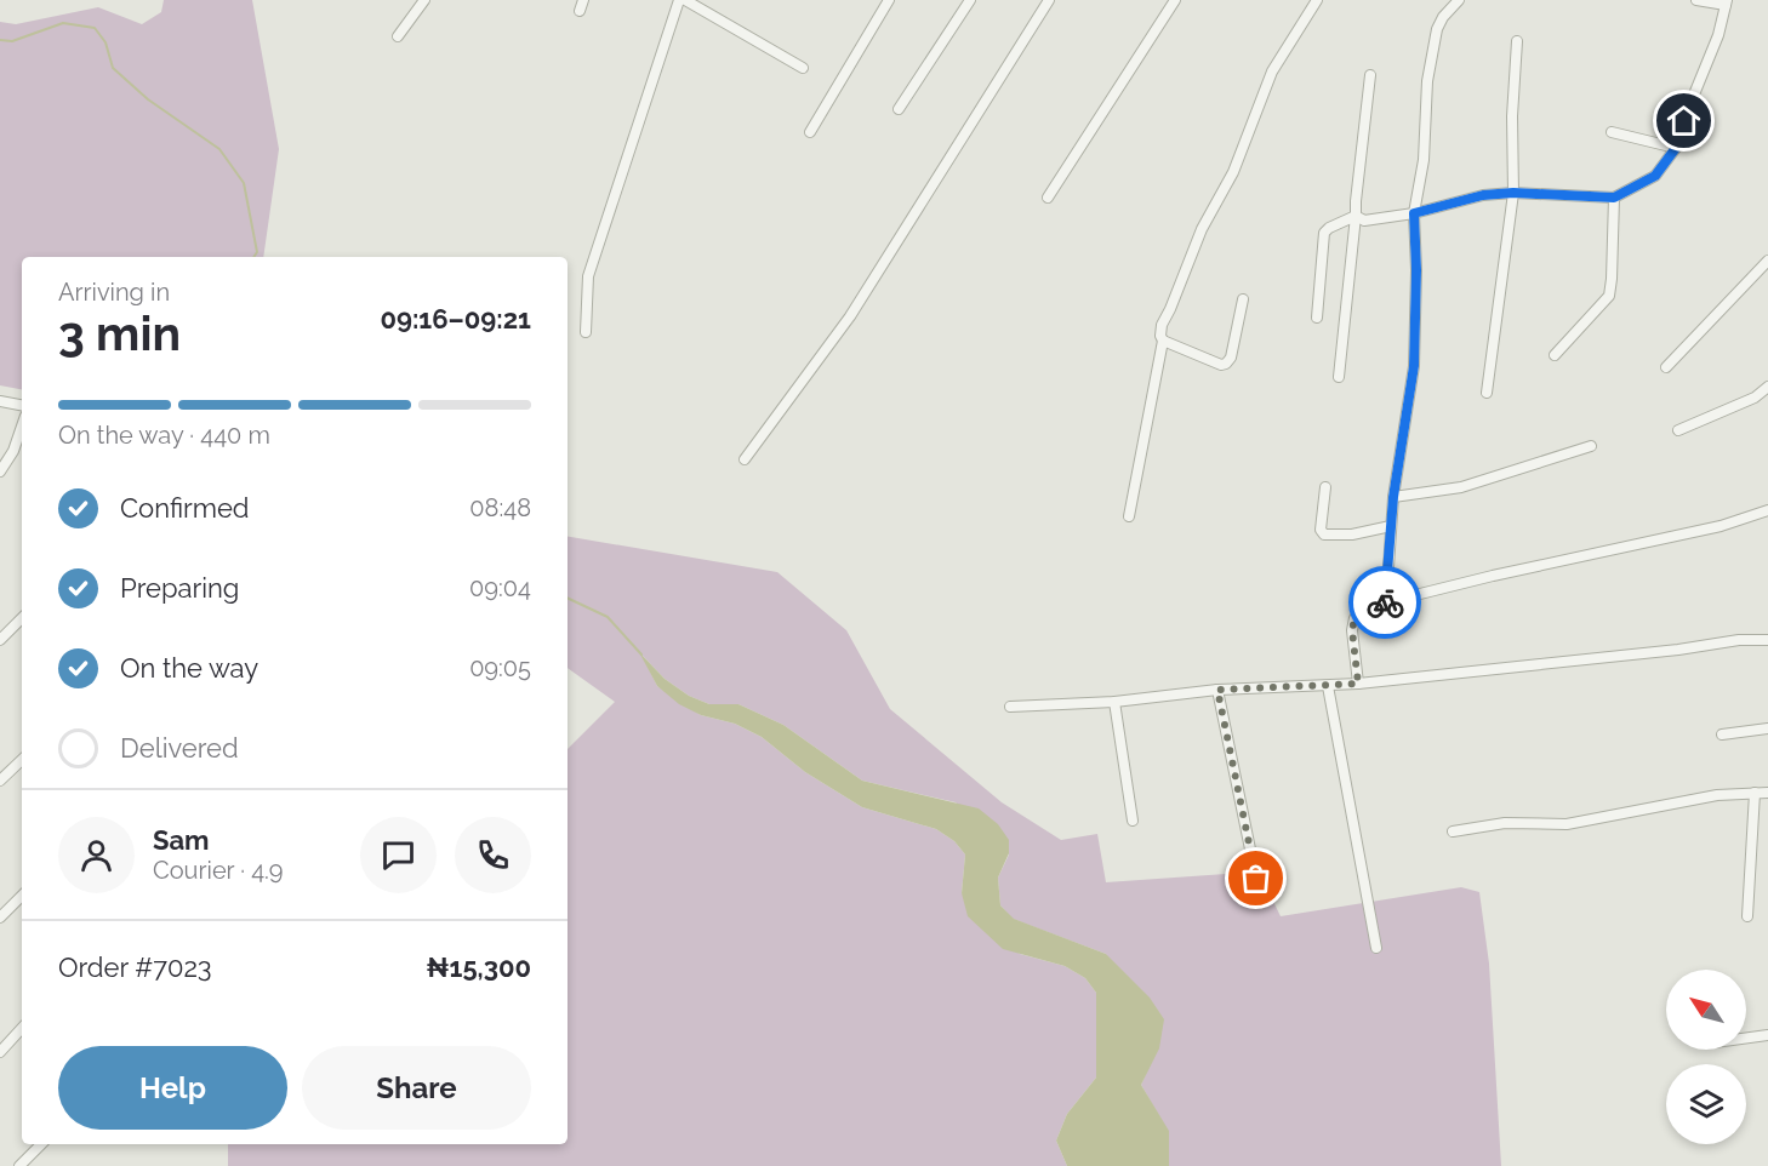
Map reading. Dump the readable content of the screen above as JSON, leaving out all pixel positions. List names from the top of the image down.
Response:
{
  "north": "top left",
  "page": {
    "heading": ["3 min", "Arriving in", "09:16–09:21"],
    "panel": [
      "Sam",
      "Courier · 4.9",
      "Order #7023",
      "₦15,300"
    ],
    "bar": "On the way · 440 m",
    "list": [
      ["Confirmed", "08:48"],
      ["Preparing", "09:04"],
      ["On the way", "09:05"],
      "Delivered"
    ],
    "buttons": ["Help", "Share"]
  }
}
